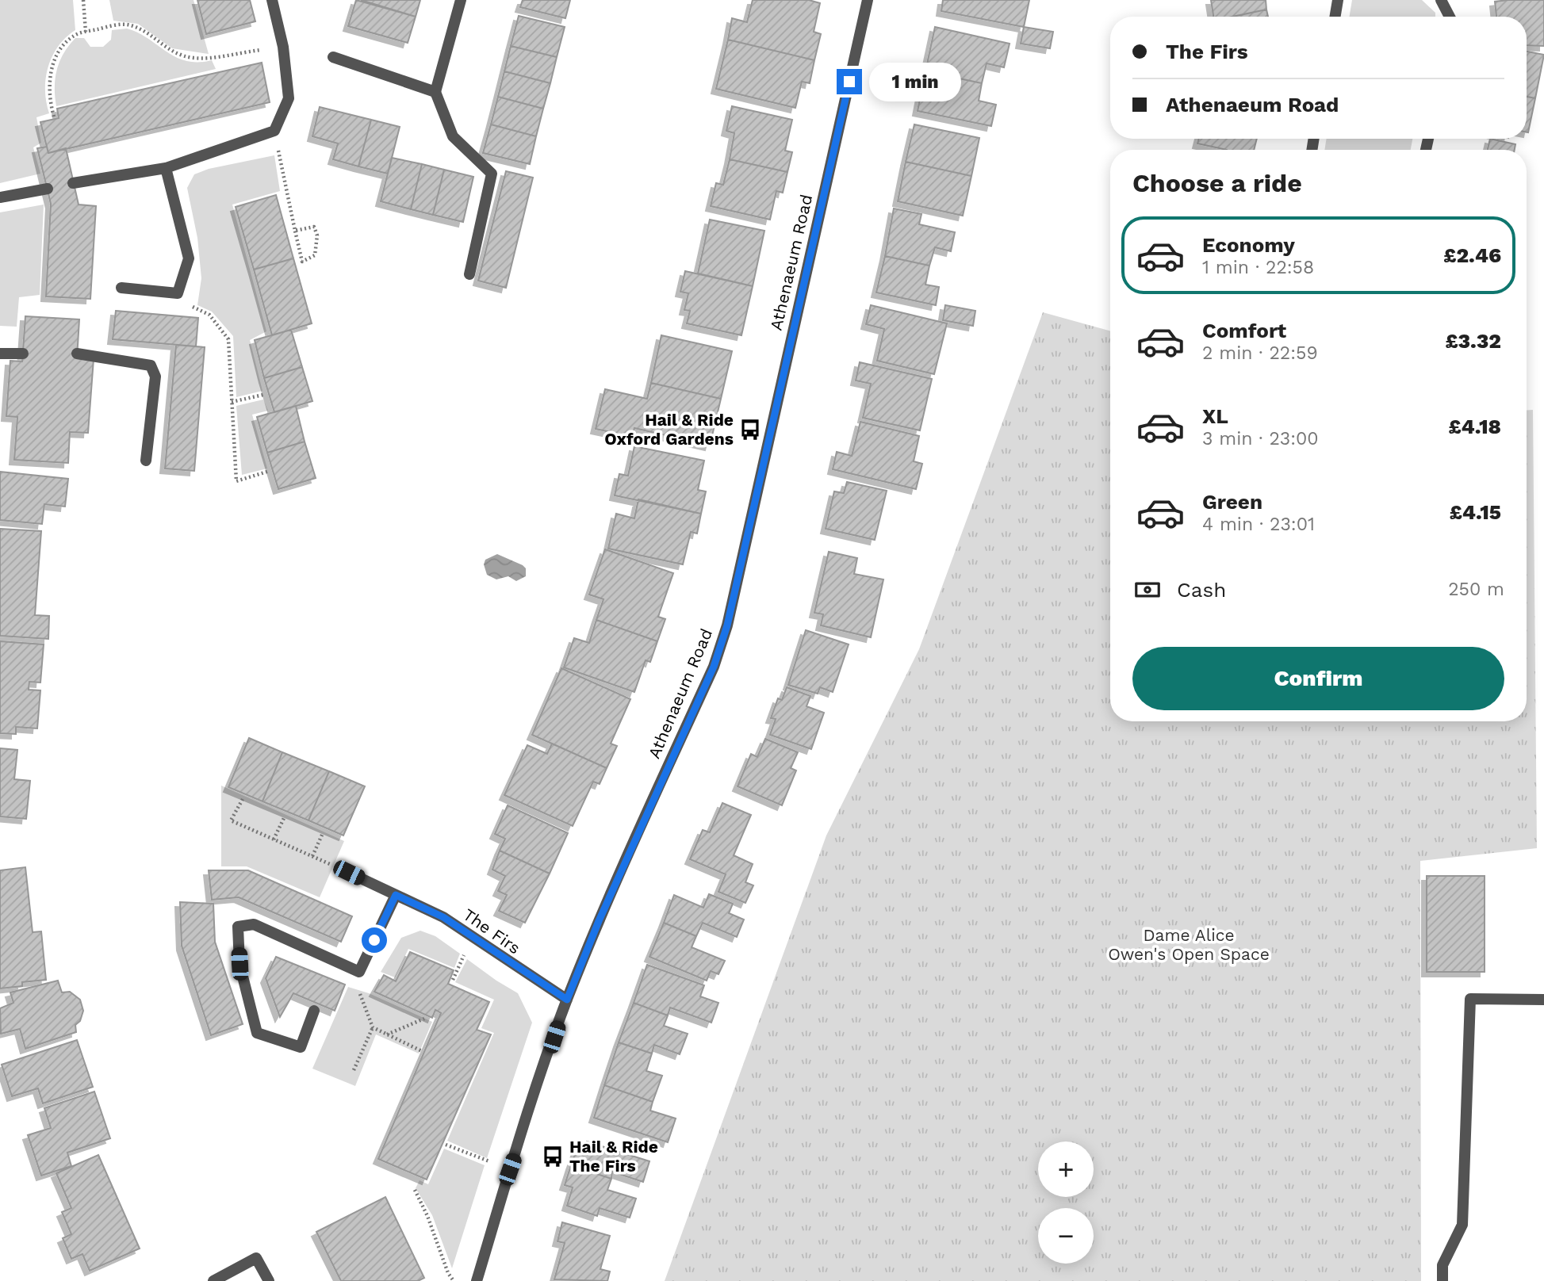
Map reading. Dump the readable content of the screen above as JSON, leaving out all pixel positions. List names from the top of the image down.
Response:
{
  "streets": {
    "street": ["Athenaeum Road", "The Firs"]
  },
  "crossings": [
    ["Athenaeum Road", "The Firs"]
  ],
  "parks": ["Dame Alice Owen's Open Space"],
  "places": {
    "bus stop": ["Hail & Ride Oxford Gardens", "Hail & Ride The Firs"]
  },
  "page": {
    "banner": ["The Firs", "Athenaeum Road"],
    "bubble": "1 min",
    "heading": "Choose a ride",
    "list": [
      {
        "name": "Economy",
        "note": "1 min · 22:58",
        "value": "£2.46"
      },
      {
        "name": "Comfort",
        "note": "2 min · 22:59",
        "value": "£3.32"
      },
      {
        "name": "XL",
        "note": "3 min · 23:00",
        "value": "£4.18"
      },
      {
        "name": "Green",
        "note": "4 min · 23:01",
        "value": "£4.15"
      }
    ],
    "pay": ["Cash", "250 m"],
    "buttons": "Confirm",
    "map_buttons": ["+", "−"]
  }
}
